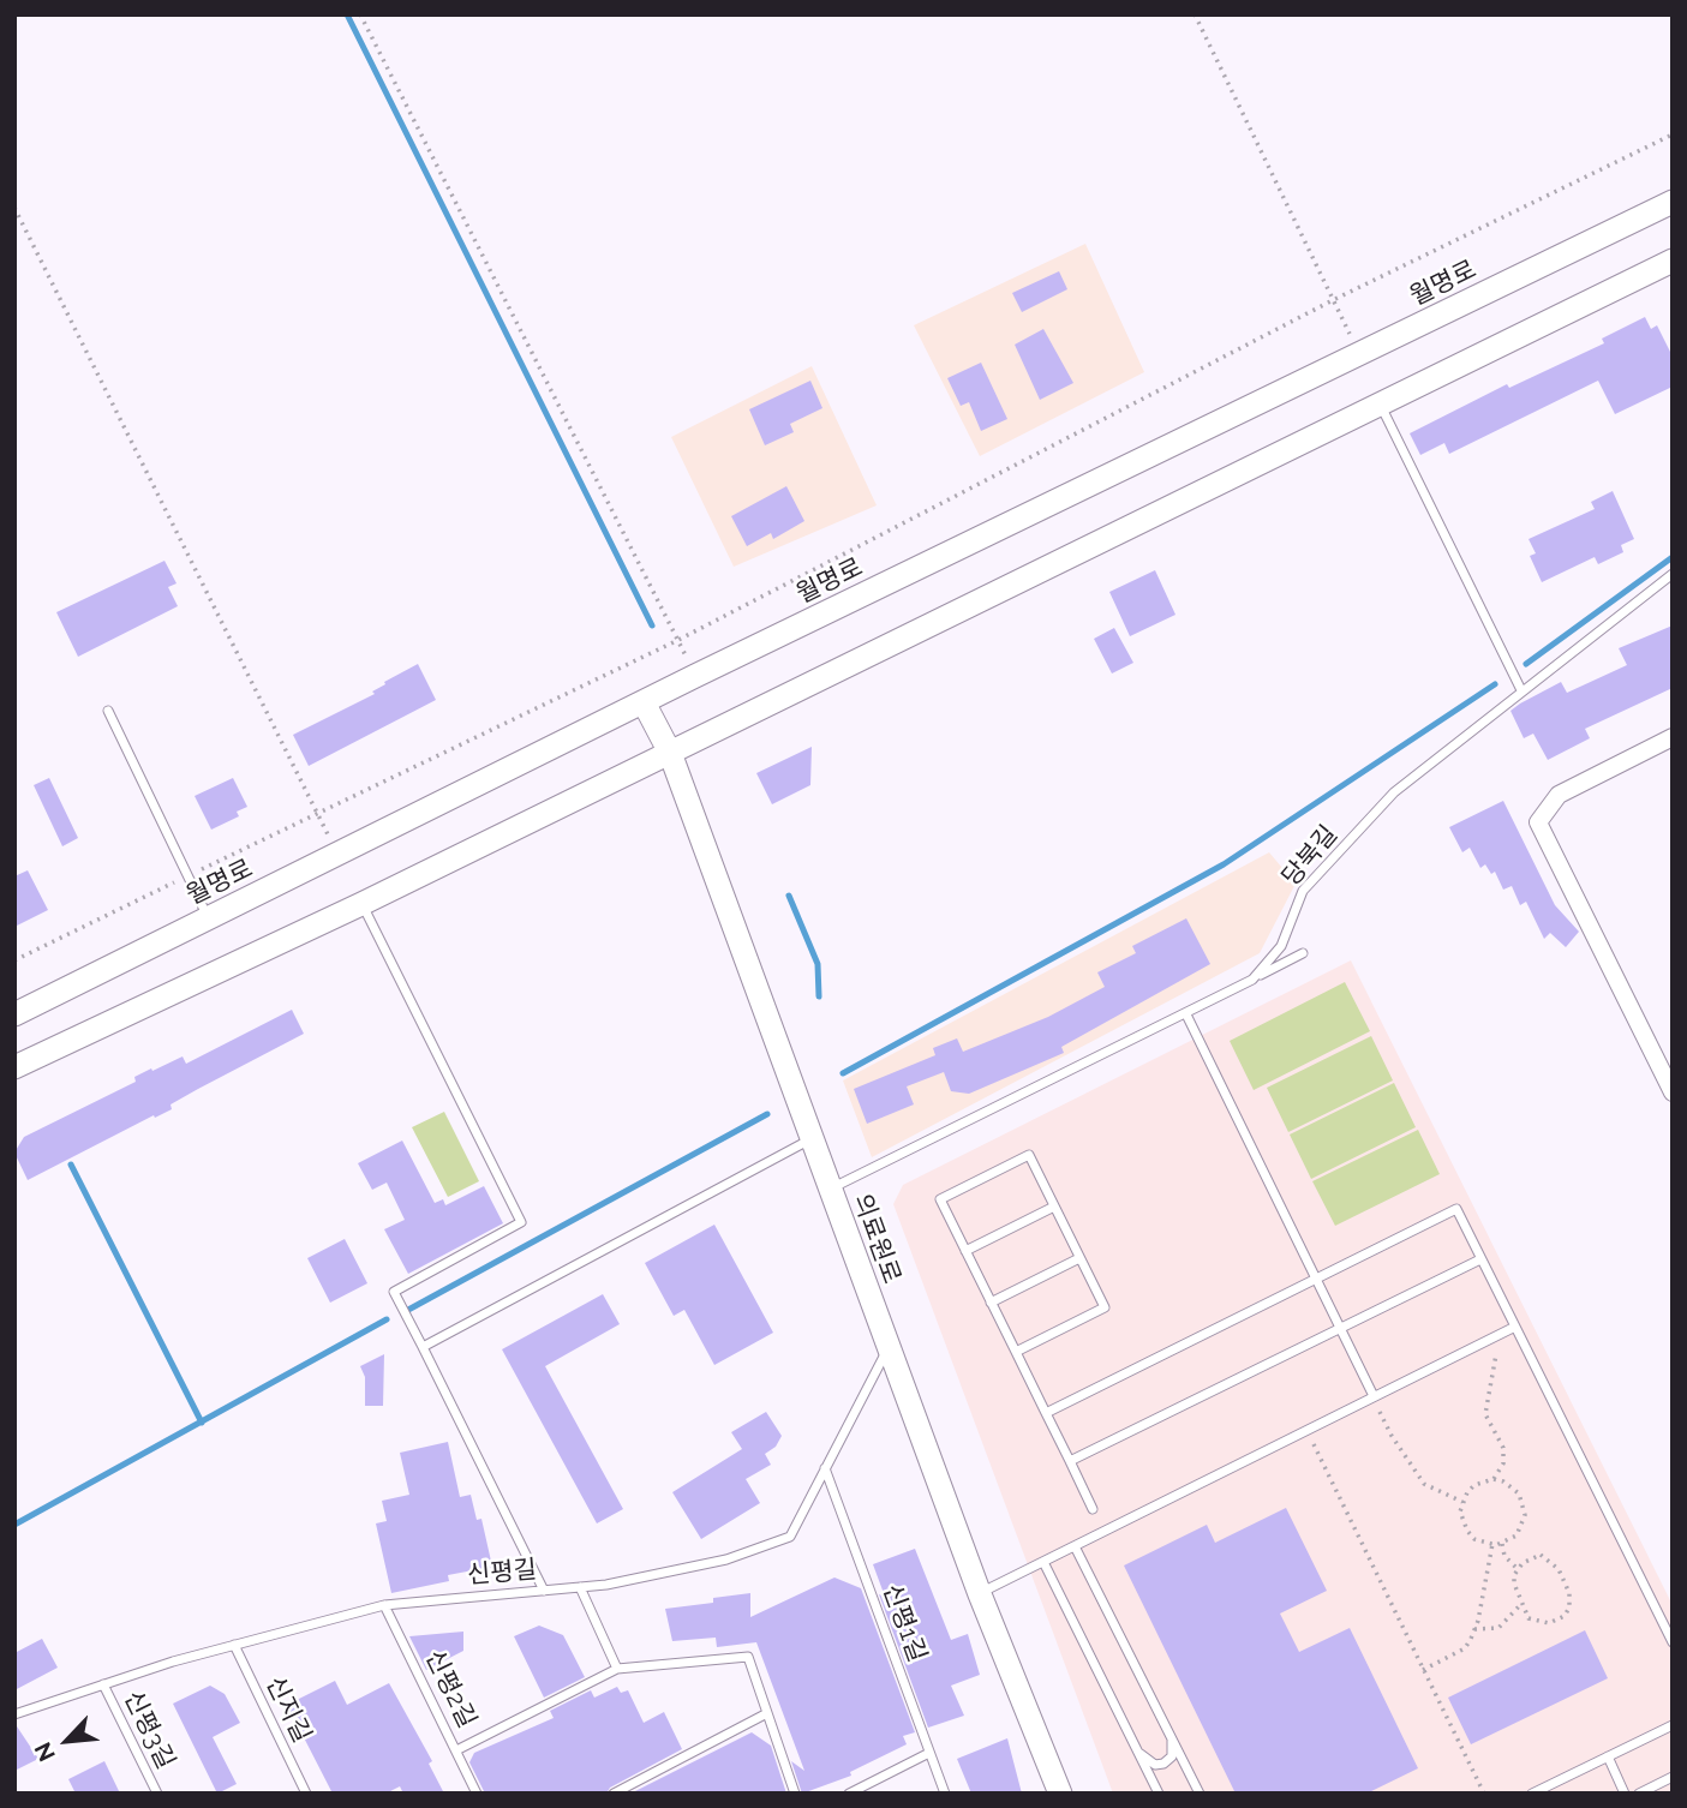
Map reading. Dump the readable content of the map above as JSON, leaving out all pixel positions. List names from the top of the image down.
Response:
{
  "streets": {
    "street": ["월명로", "의료원로"],
    "lane": [
      "당북길",
      "신평길",
      "신평1길",
      "신평2길",
      "신지길",
      "신평3길"
    ]
  },
  "crossings": [
    ["월명로", "의료원로"],
    ["당북길", "의료원로"],
    ["의료원로", "신평길"],
    ["신평길", "신평1길"],
    ["신평길", "신평2길"],
    ["신평길", "신지길"],
    ["신평길", "신평3길"]
  ],
  "north": "bottom left"
}
